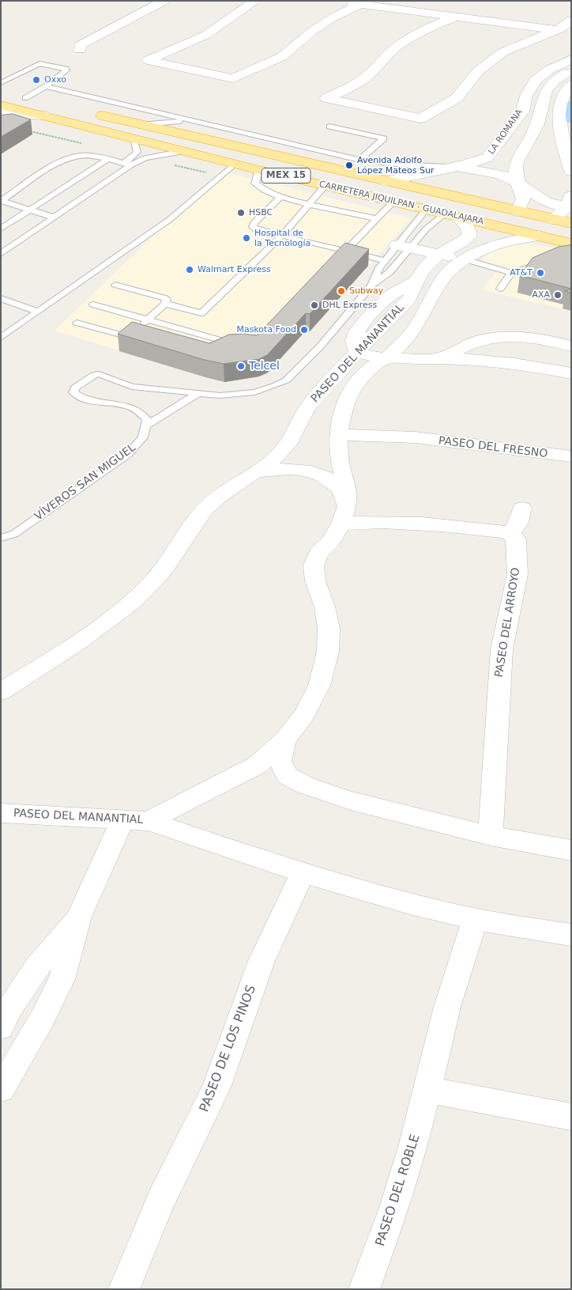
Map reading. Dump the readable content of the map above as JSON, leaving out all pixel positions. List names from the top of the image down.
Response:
{
  "streets": {
    "highway": ["MEX 15", "CARRETERA JIQUILPAN - GUADALAJARA"],
    "street": [
      "LA ROMANA",
      "PASEO DEL MANANTIAL",
      "PASEO DEL FRESNO",
      "PASEO DEL ARROYO",
      "PASEO DE LOS PINOS",
      "PASEO DEL ROBLE"
    ],
    "lane": ["VÍVEROS SAN MIGUEL"]
  },
  "crossings": [
    ["LA ROMANA", "CARRETERA JIQUILPAN - GUADALAJARA"],
    ["CARRETERA JIQUILPAN - GUADALAJARA", "PASEO DEL MANANTIAL"],
    ["PASEO DEL MANANTIAL", "PASEO DEL FRESNO"]
  ],
  "places": [
    "Oxxo",
    "Avenida Adolfo López Mateos Sur",
    "HSBC",
    "Hospital de la Tecnología",
    "Walmart Express",
    "AT&T",
    "Subway",
    "AXA",
    "DHL Express",
    "Maskota Food",
    "Telcel"
  ]
}
